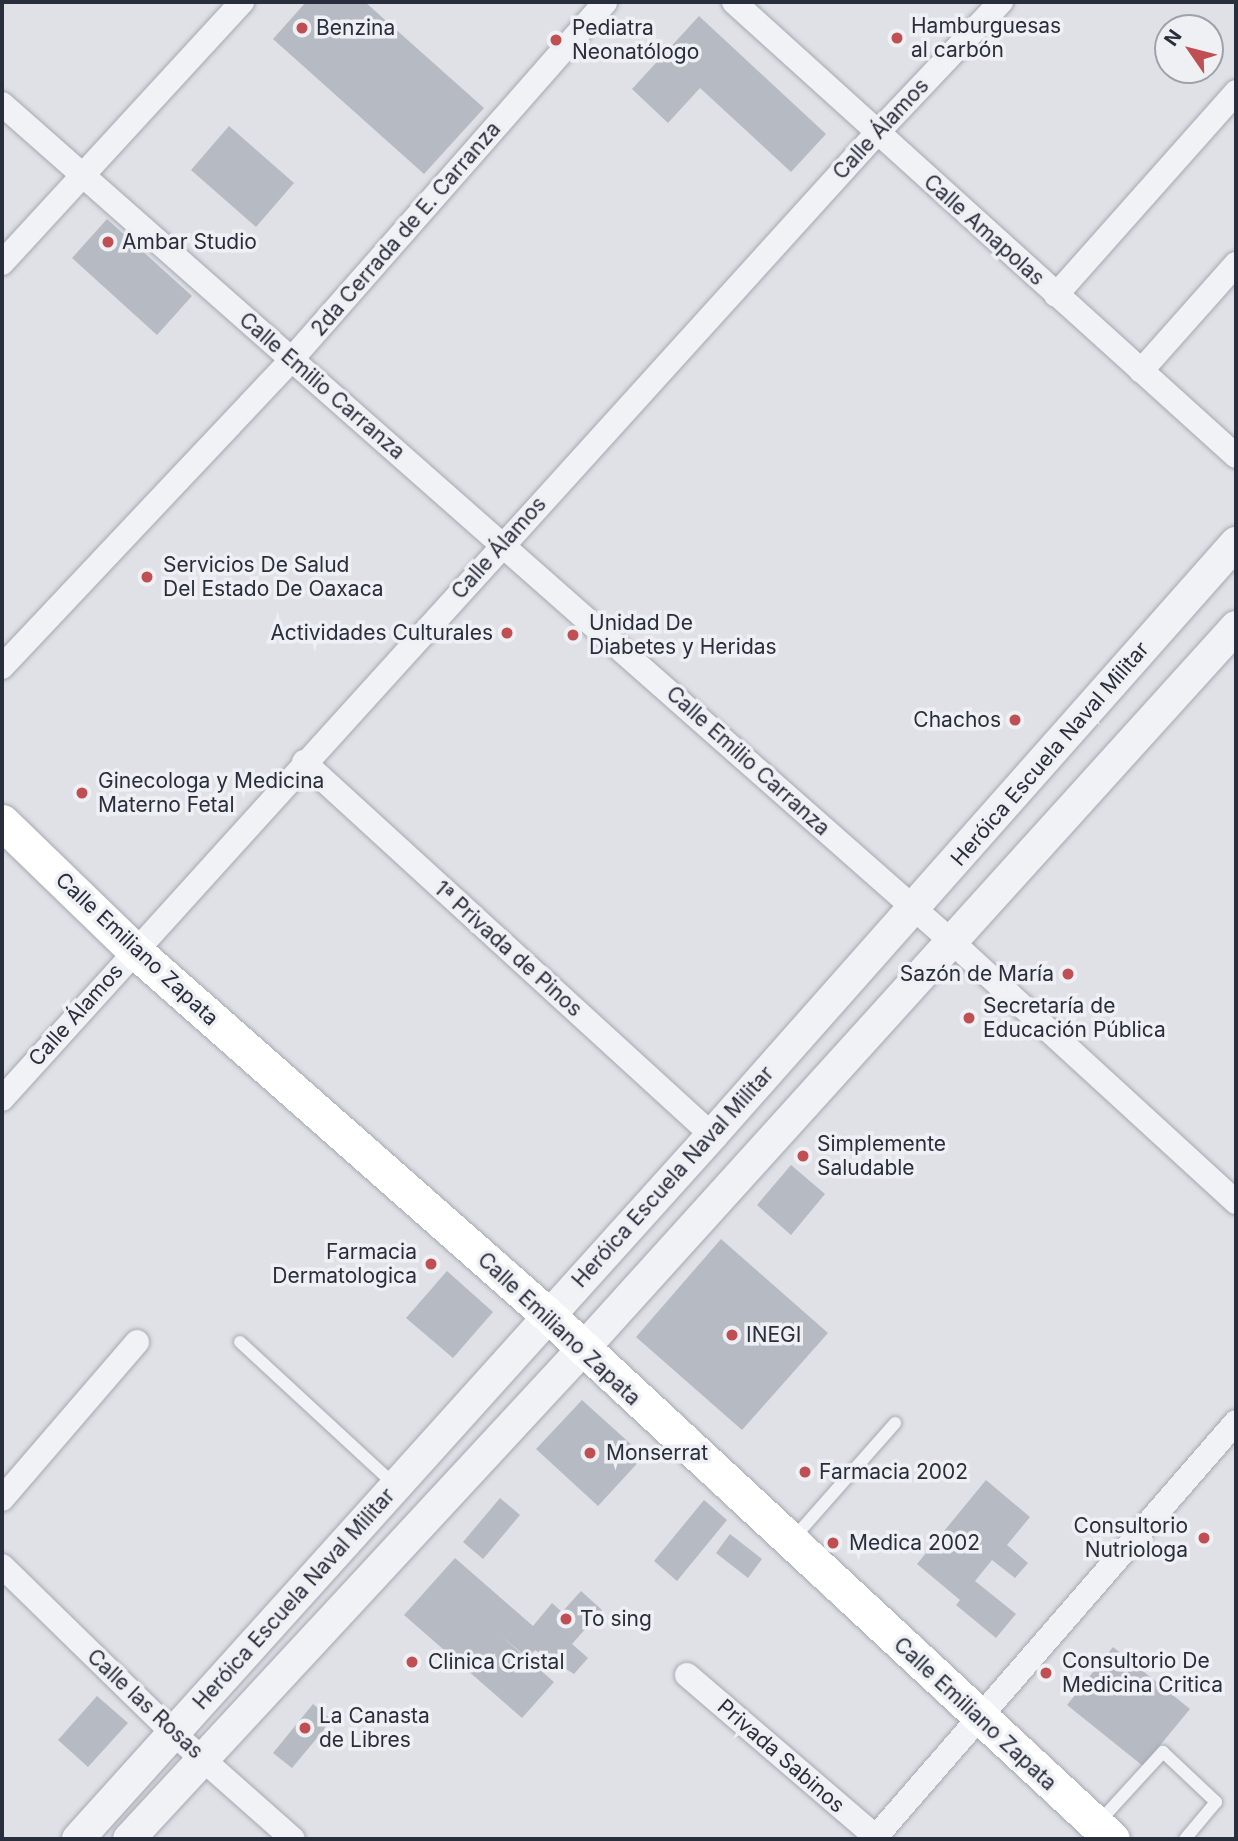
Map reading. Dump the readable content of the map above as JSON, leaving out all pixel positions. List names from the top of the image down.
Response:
{
  "streets": {
    "main road": ["Calle Emiliano Zapata"],
    "street": [
      "Calle Álamos",
      "2da Cerrada de E. Carranza",
      "Calle Amapolas",
      "Calle Emilio Carranza",
      "Heróica Escuela Naval Militar",
      "1ª Privada de Pinos",
      "Calle las Rosas",
      "Privada Sabinos"
    ]
  },
  "crossings": [
    ["Calle Álamos", "Calle Amapolas"],
    ["Calle Álamos", "Calle Emilio Carranza"],
    ["Calle Álamos", "Calle Emiliano Zapata"],
    ["Calle Álamos", "1ª Privada de Pinos"],
    ["2da Cerrada de E. Carranza", "Calle Emilio Carranza"],
    ["Calle Emilio Carranza", "Heróica Escuela Naval Militar"],
    ["Heróica Escuela Naval Militar", "Calle Emiliano Zapata"],
    ["Heróica Escuela Naval Militar", "1ª Privada de Pinos"],
    ["Heróica Escuela Naval Militar", "Calle las Rosas"]
  ],
  "places": [
    "Benzina",
    "Hamburguesas al carbón",
    "Pediatra Neonatólogo",
    "Ambar Studio",
    "Servicios De Salud Del Estado De Oaxaca",
    "Actividades Culturales",
    "Unidad De Diabetes y Heridas",
    "Chachos",
    "Ginecologa y Medicina Materno Fetal",
    "Sazón de María",
    "Secretaría de Educación Pública",
    "Simplemente Saludable",
    "Farmacia Dermatologica",
    "INEGI",
    "Monserrat",
    "Farmacia 2002",
    "Consultorio Nutriologa",
    "Medica 2002",
    "To sing",
    "Clinica Cristal",
    "Consultorio De Medicina Critica",
    "La Canasta de Libres"
  ],
  "north": "top left"
}
